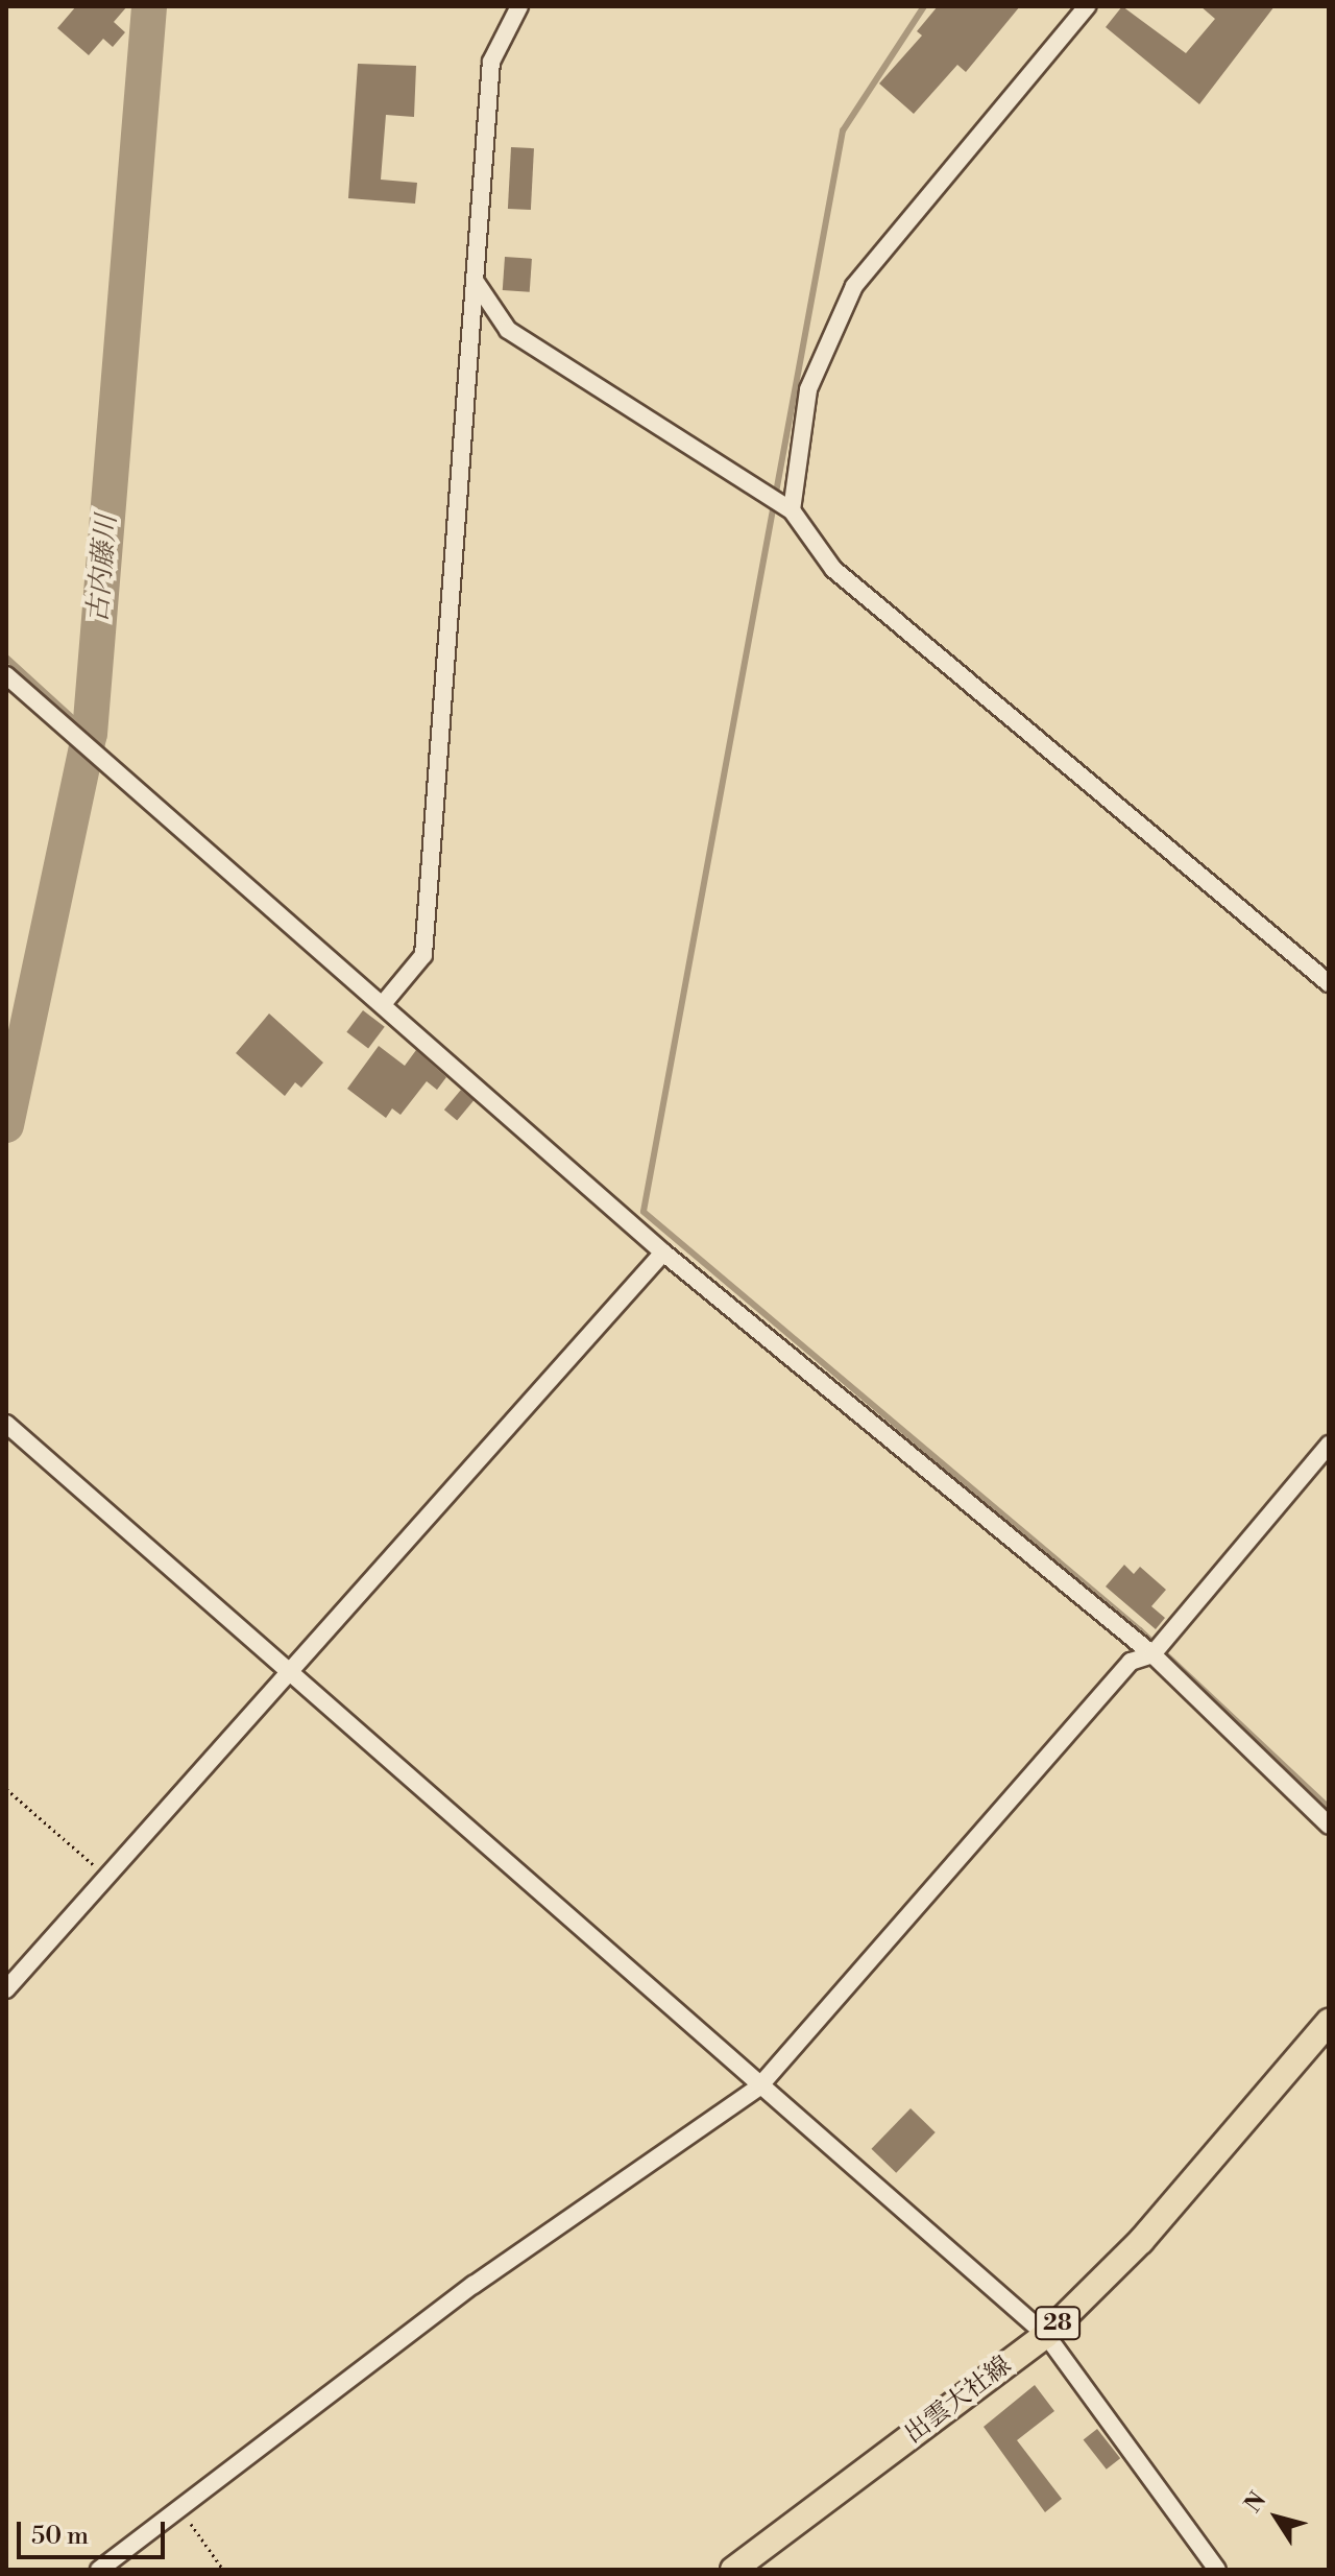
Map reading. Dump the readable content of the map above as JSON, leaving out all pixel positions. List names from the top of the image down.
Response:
{
  "streets": {
    "main road": ["28", "出雲大社線"]
  },
  "water": ["古内藤川"],
  "scale_bar": "50 m",
  "north": "top left"
}
